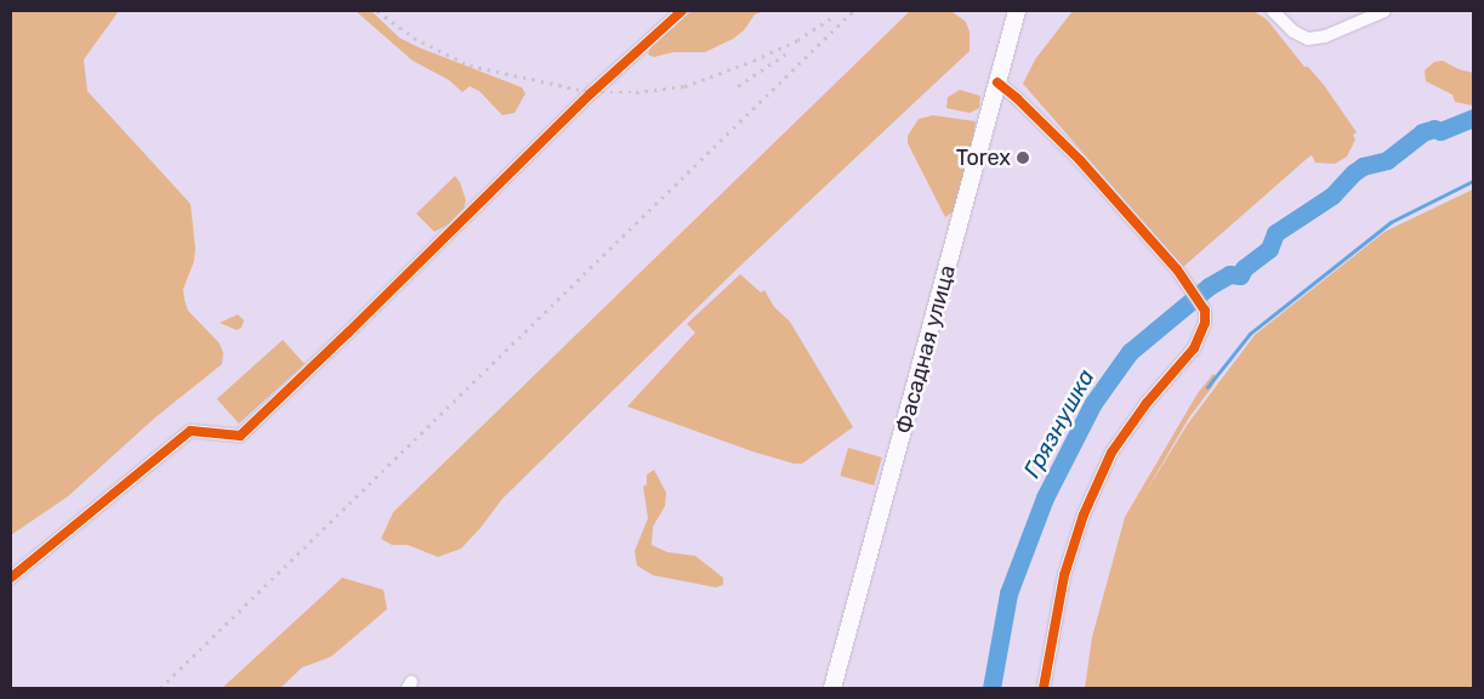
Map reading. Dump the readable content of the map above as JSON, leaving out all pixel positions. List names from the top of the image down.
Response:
{
  "streets": {
    "main road": ["Фасадная улица"]
  },
  "water": ["Грязнушка"],
  "places": ["Torex"]
}
